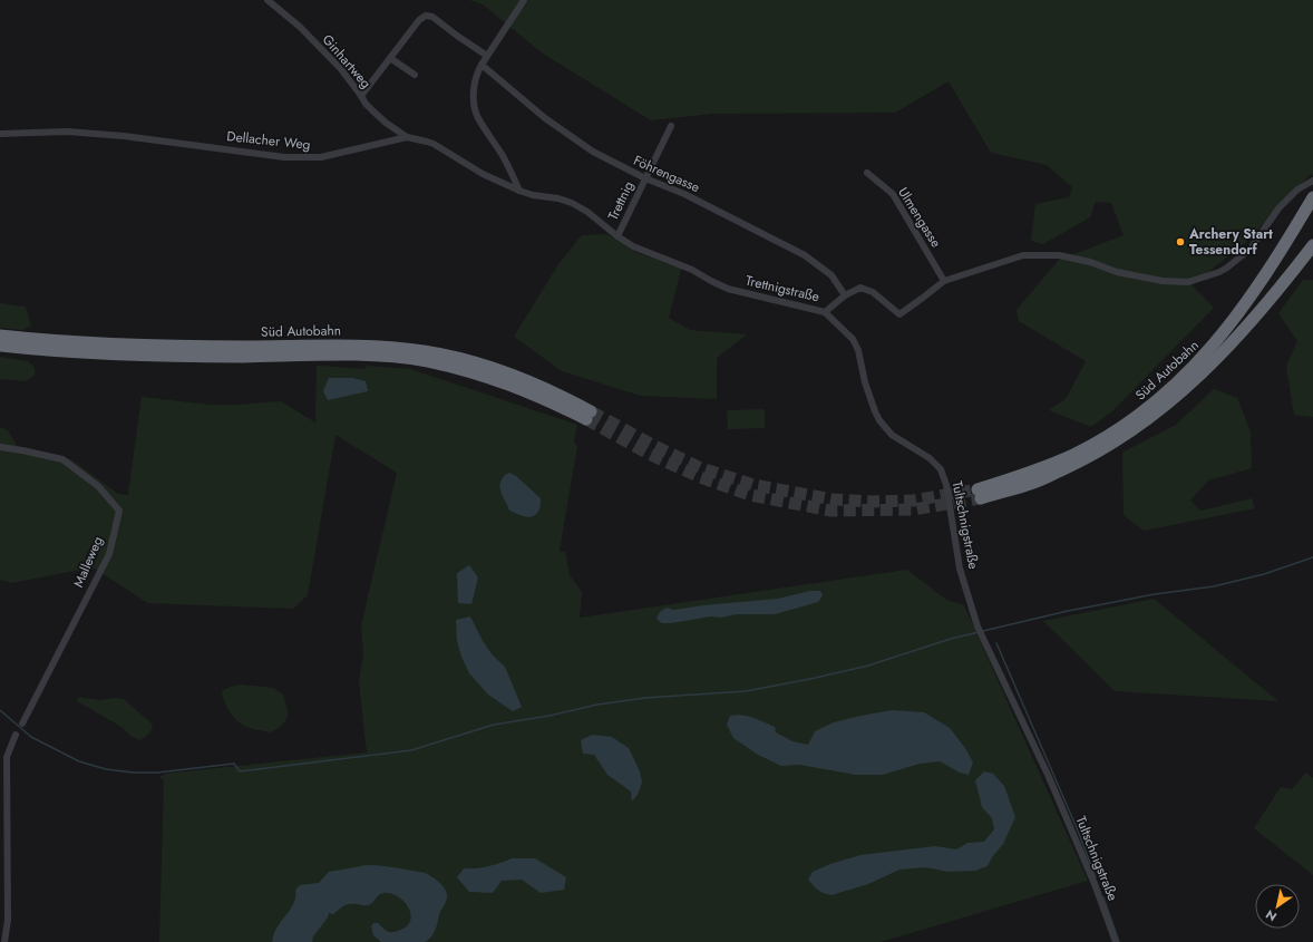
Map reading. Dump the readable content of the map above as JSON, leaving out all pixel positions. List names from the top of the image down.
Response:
{
  "streets": {
    "highway": ["Süd Autobahn"],
    "street": [
      "Ginhartweg",
      "Dellacher Weg",
      "Föhrengasse",
      "Trettnig",
      "Ulmengasse",
      "Trettnigstraße",
      "Tultschnigstraße",
      "Malleweg"
    ]
  },
  "crossings": [
    ["Ginhartweg", "Dellacher Weg"],
    ["Dellacher Weg", "Trettnigstraße"],
    ["Föhrengasse", "Trettnig"],
    ["Föhrengasse", "Trettnigstraße"],
    ["Trettnig", "Trettnigstraße"],
    ["Ulmengasse", "Trettnigstraße"],
    ["Trettnigstraße", "Tultschnigstraße"]
  ],
  "places": ["Archery Start Tessendorf"],
  "north": "bottom left"
}
